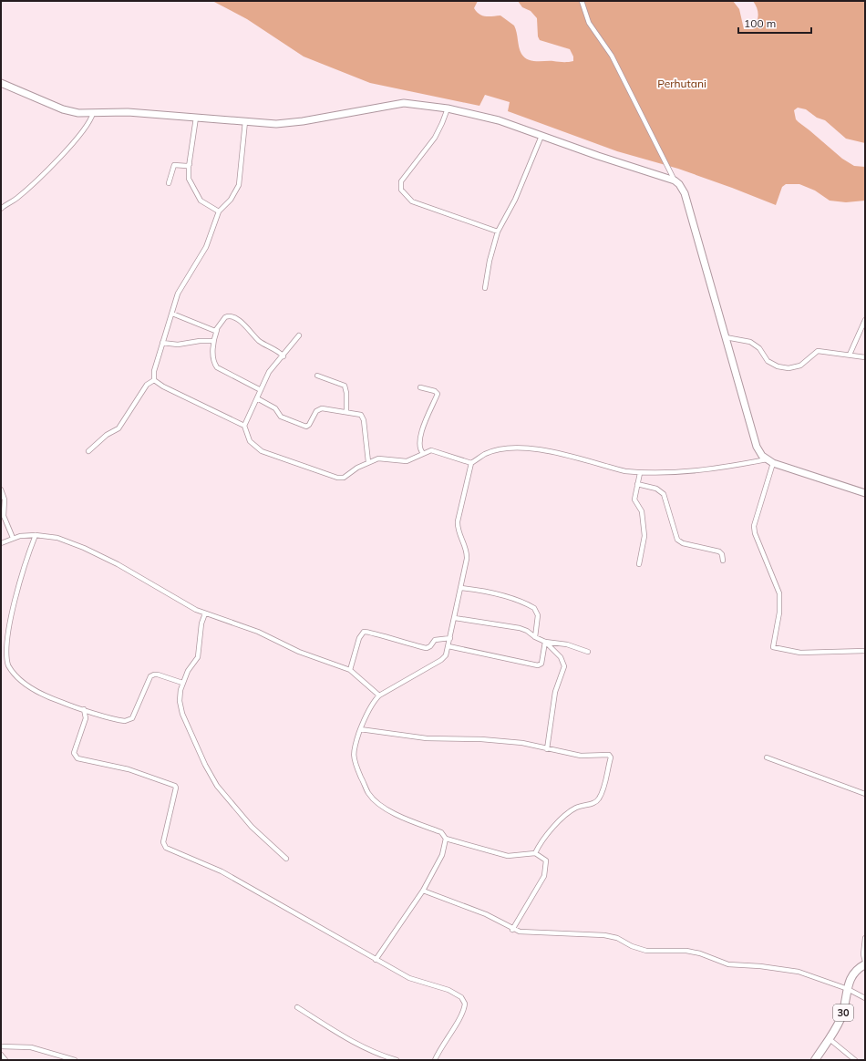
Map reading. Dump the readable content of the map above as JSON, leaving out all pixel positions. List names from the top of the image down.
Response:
{
  "streets": {
    "highway": ["30"]
  },
  "parks": ["Perhutani"],
  "scale_bar": "100 m"
}
